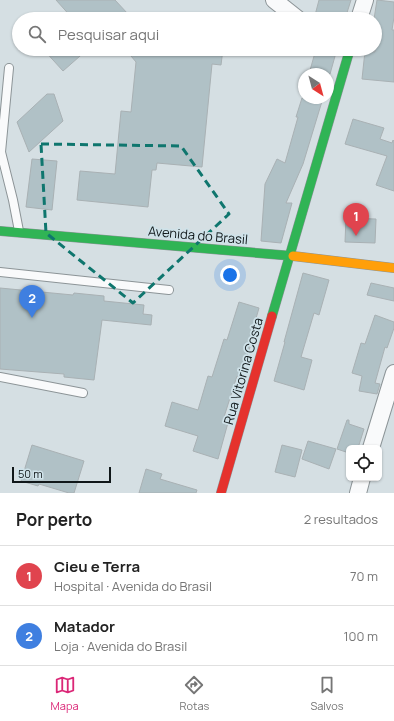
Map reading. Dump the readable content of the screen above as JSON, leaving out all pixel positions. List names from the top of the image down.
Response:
{
  "streets": {
    "street": ["Avenida do Brasil", "Rua Vitorina Costa"]
  },
  "crossings": [
    ["Avenida do Brasil", "Rua Vitorina Costa"]
  ],
  "scale_bar": "50 m",
  "north": "bottom right",
  "page": {
    "search": "Pesquisar aqui",
    "pins": ["1", "2"],
    "scale": "50 m",
    "heading": ["Por perto", "2 resultados"],
    "list": [
      {
        "mark": "1",
        "name": "Cieu e Terra",
        "note": "Hospital · Avenida do Brasil",
        "value": "70 m"
      },
      {
        "mark": "2",
        "name": "Matador",
        "note": "Loja · Avenida do Brasil",
        "value": "100 m"
      }
    ],
    "nav": ["Mapa", "Rotas", "Salvos"]
  }
}
